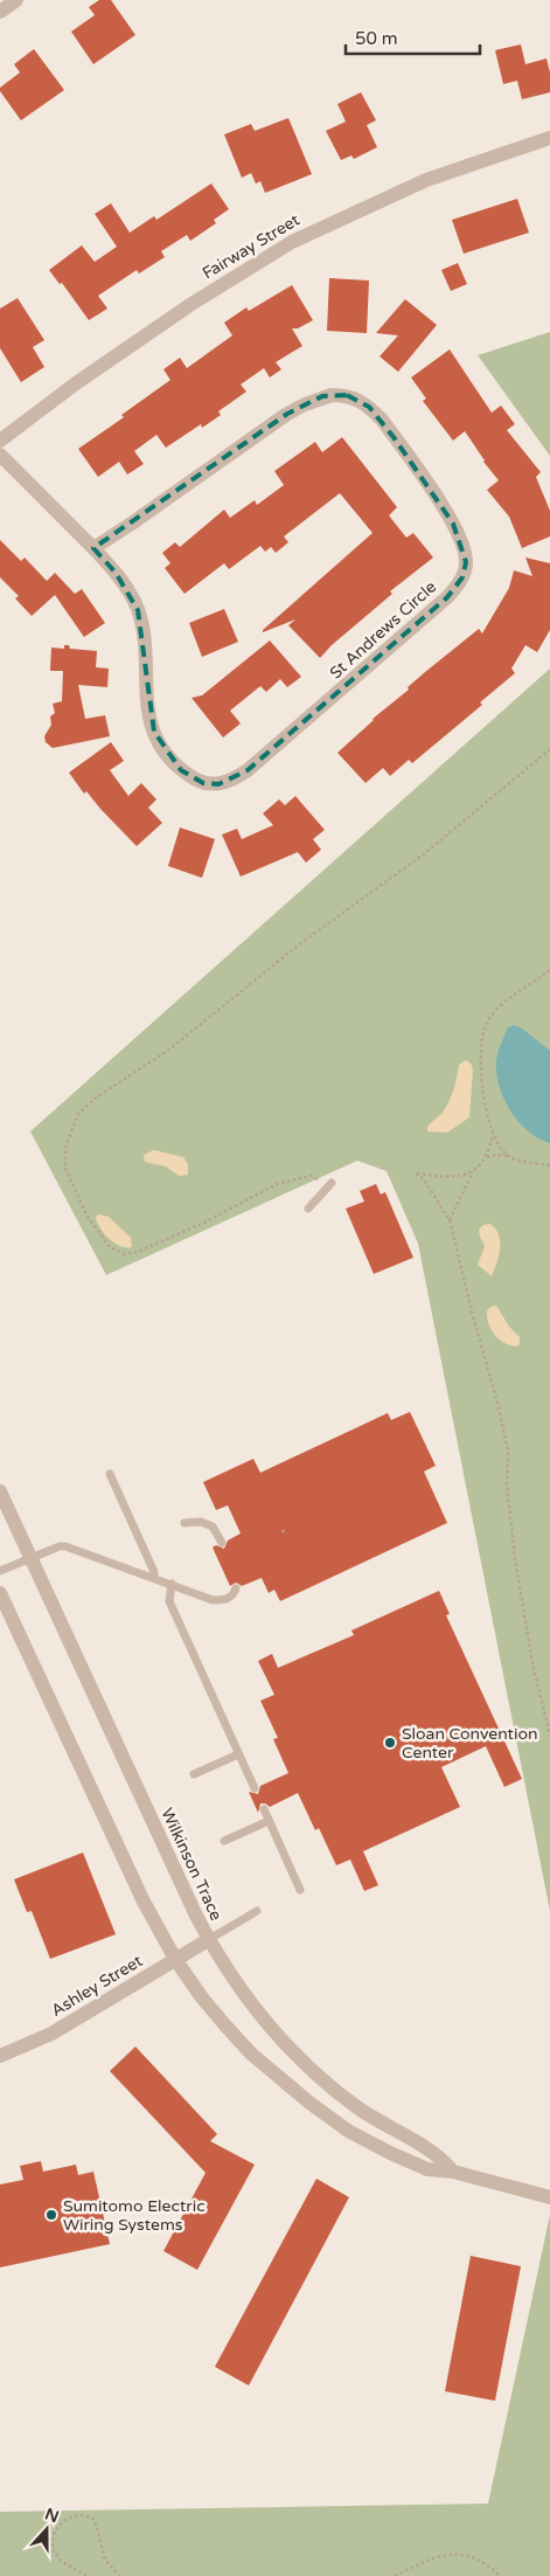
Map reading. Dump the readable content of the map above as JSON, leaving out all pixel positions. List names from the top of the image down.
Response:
{
  "streets": {
    "street": [
      "Fairway Street",
      "St Andrews Circle",
      "Wilkinson Trace",
      "Ashley Street"
    ]
  },
  "crossings": [
    ["Wilkinson Trace", "Ashley Street"]
  ],
  "places": ["Sloan Convention Center", "Sumitomo Electric Wiring Systems"],
  "scale_bar": "50 m",
  "north": "top"
}
